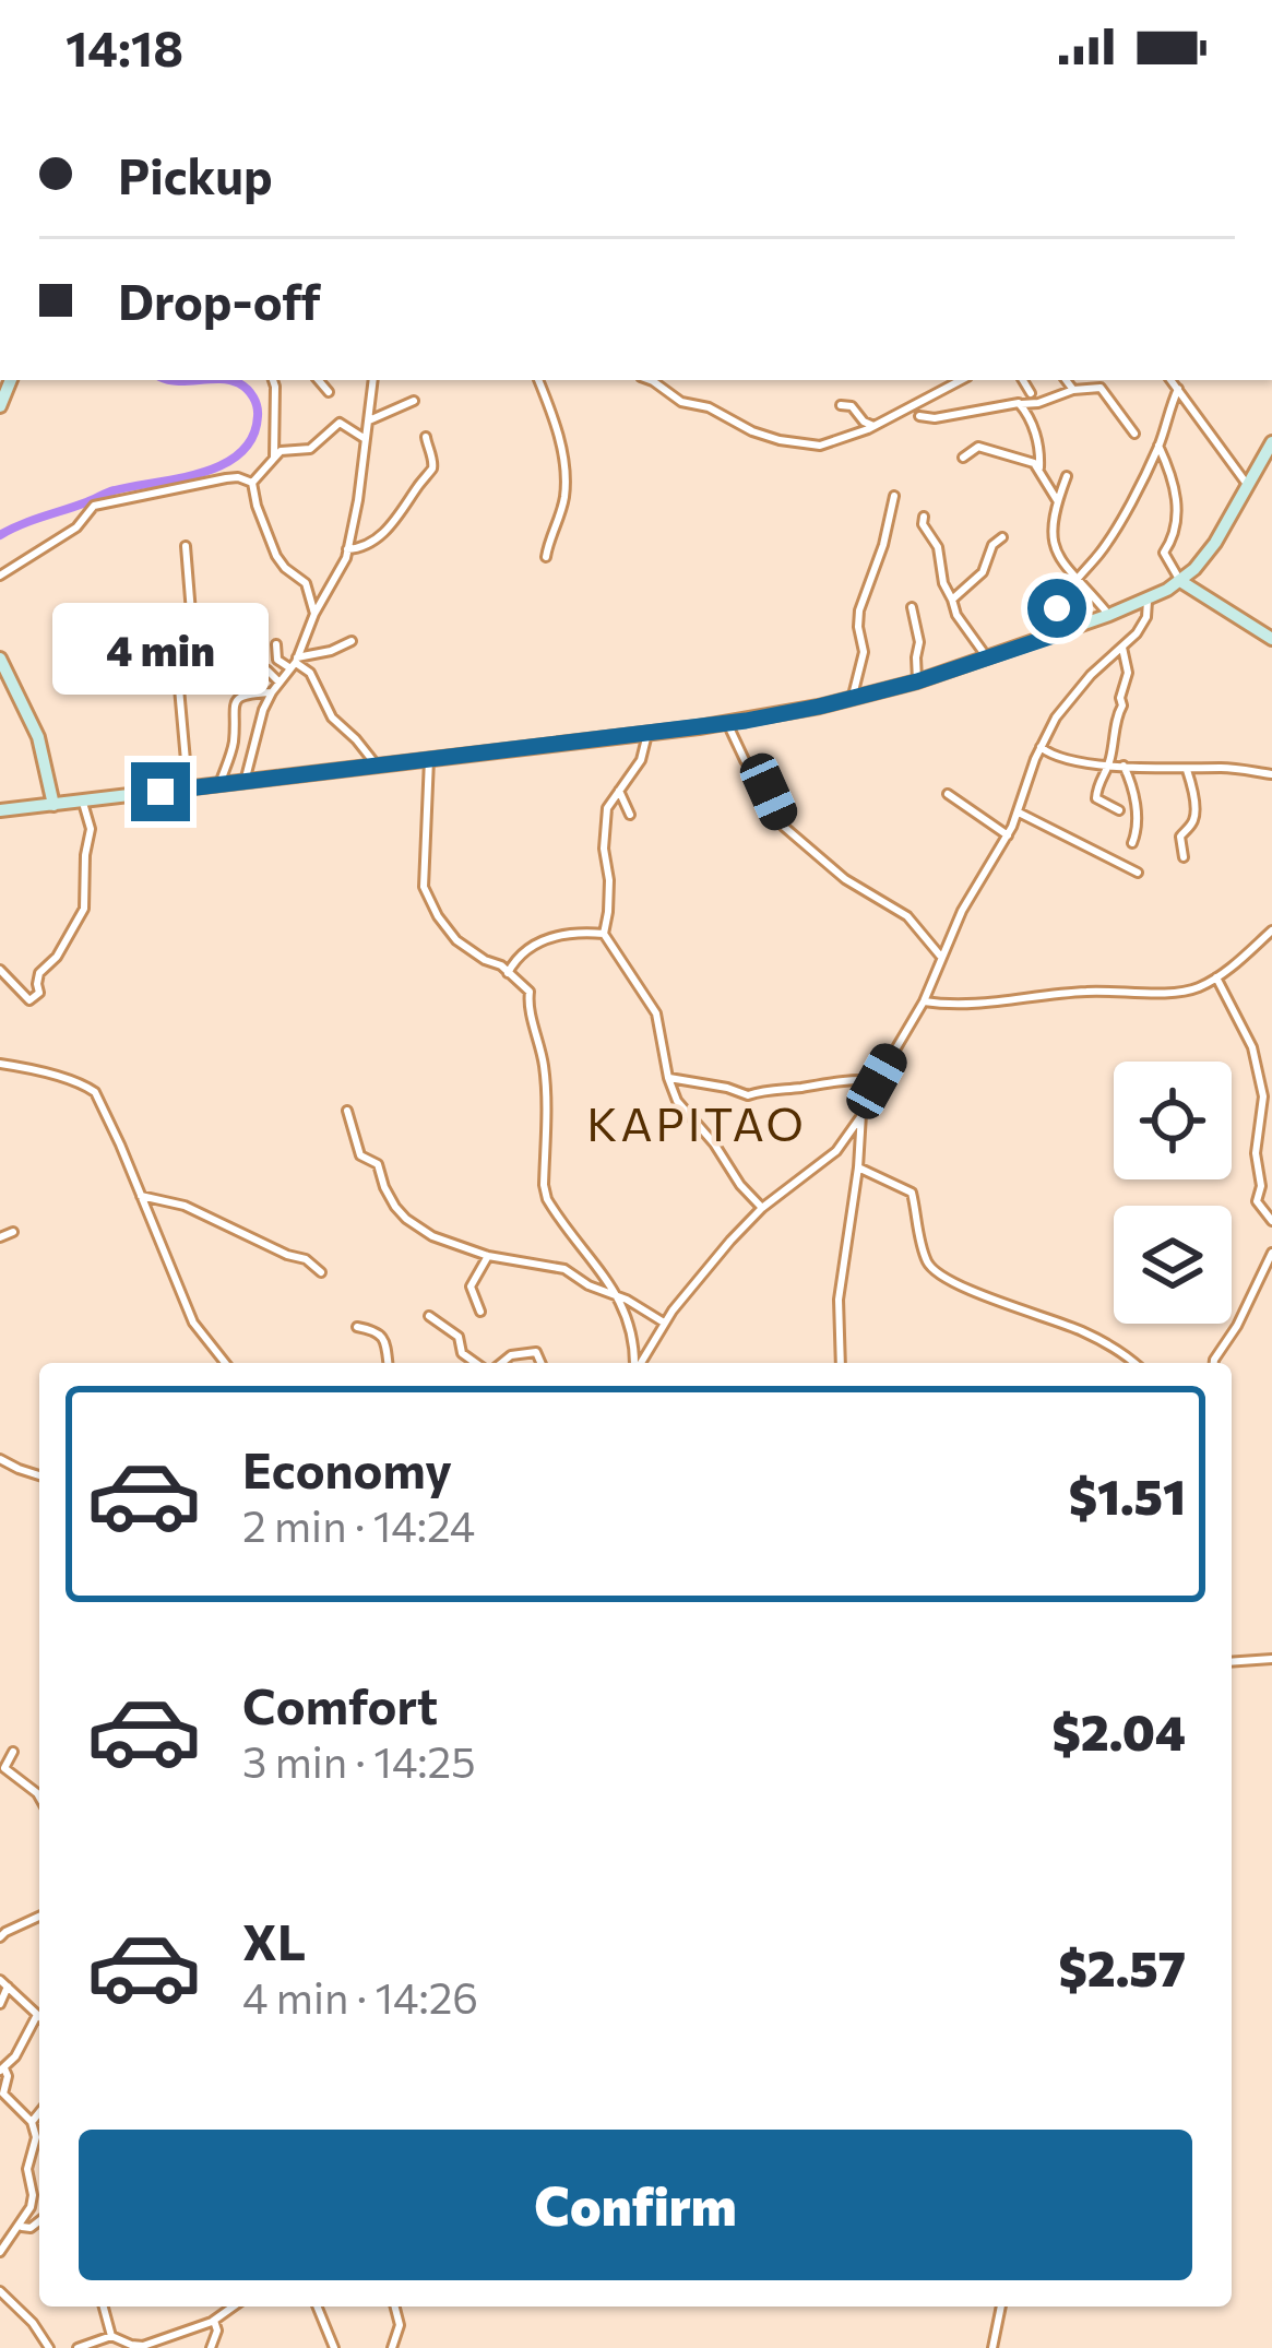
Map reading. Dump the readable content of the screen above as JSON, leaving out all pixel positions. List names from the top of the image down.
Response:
{
  "districts": ["KAPITAO"],
  "page": {
    "status": "14:18",
    "banner": ["Pickup", "Drop-off"],
    "bubble": "4 min",
    "list": [
      {
        "name": "Economy",
        "note": "2 min · 14:24",
        "value": "$1.51"
      },
      {
        "name": "Comfort",
        "note": "3 min · 14:25",
        "value": "$2.04"
      },
      {
        "name": "XL",
        "note": "4 min · 14:26",
        "value": "$2.57"
      }
    ],
    "buttons": "Confirm"
  }
}
